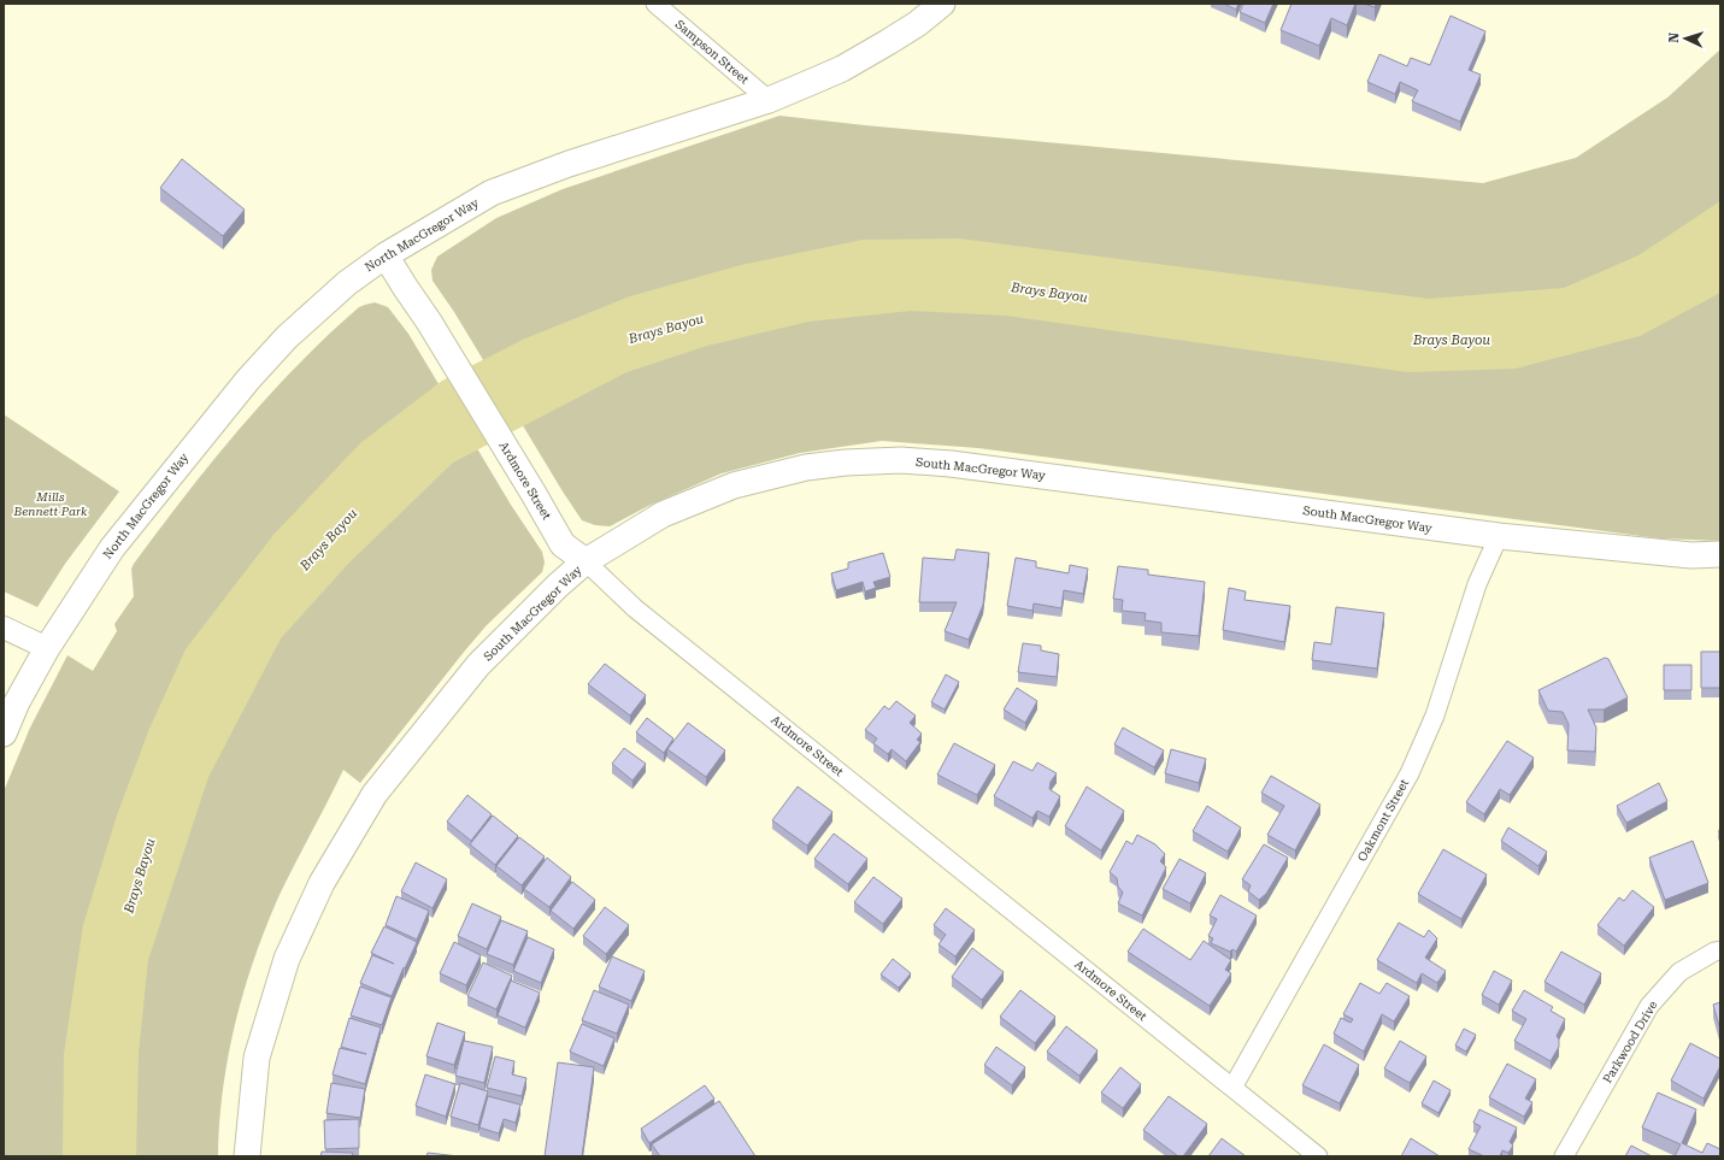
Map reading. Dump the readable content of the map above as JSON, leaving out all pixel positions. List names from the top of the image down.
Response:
{
  "streets": {
    "main road": ["North MacGregor Way", "South MacGregor Way", "Ardmore Street"],
    "street": ["Sampson Street", "Oakmont Street", "Parkwood Drive"]
  },
  "crossings": [
    ["Sampson Street", "North MacGregor Way"],
    ["North MacGregor Way", "Ardmore Street"],
    ["South MacGregor Way", "Ardmore Street"],
    ["South MacGregor Way", "Oakmont Street"],
    ["Ardmore Street", "Oakmont Street"]
  ],
  "water": ["Brays Bayou"],
  "parks": ["Mills Bennett Park"],
  "north": "left"
}
